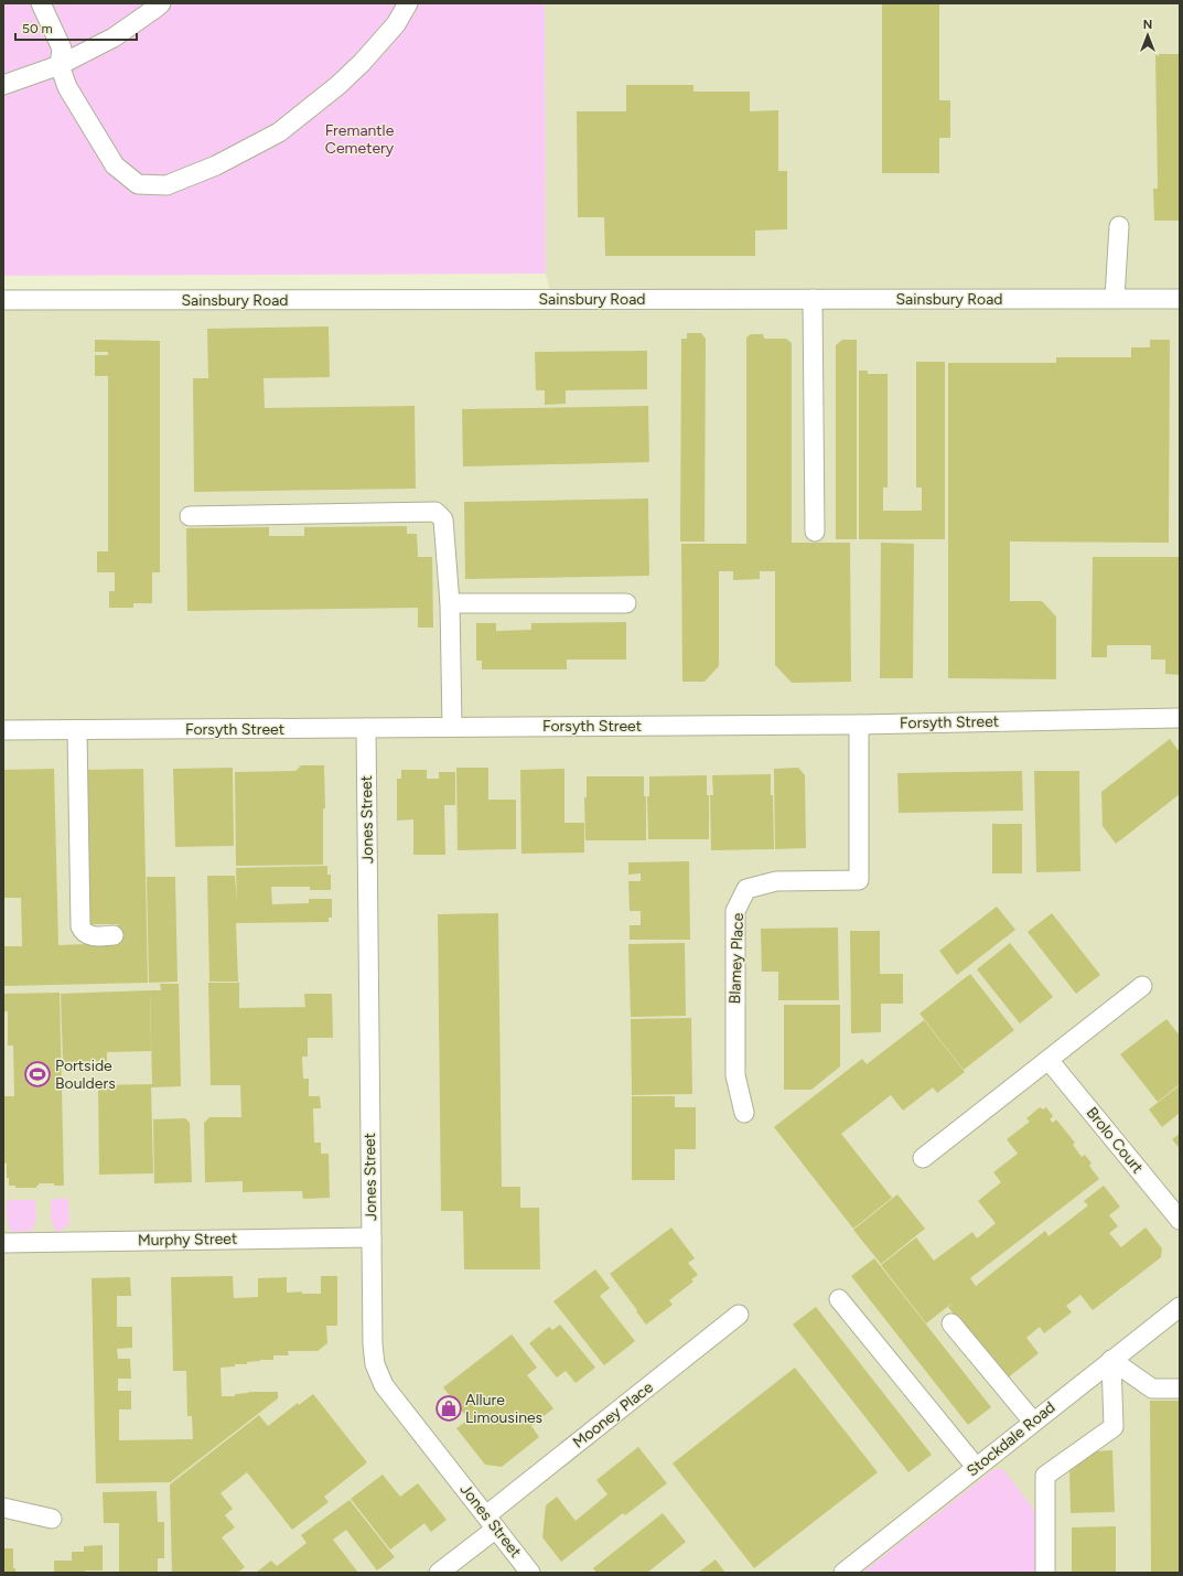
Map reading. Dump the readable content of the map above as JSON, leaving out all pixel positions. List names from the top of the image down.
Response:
{
  "streets": {
    "street": [
      "Sainsbury Road",
      "Forsyth Street",
      "Jones Street",
      "Blamey Place",
      "Brolo Court",
      "Murphy Street",
      "Mooney Place",
      "Stockdale Road"
    ]
  },
  "crossings": [
    ["Forsyth Street", "Jones Street"],
    ["Forsyth Street", "Blamey Place"],
    ["Jones Street", "Murphy Street"],
    ["Jones Street", "Mooney Place"]
  ],
  "parks": ["Fremantle Cemetery"],
  "places": {
    "sports": ["Portside Boulders"],
    "shop": ["Allure Limousines"]
  },
  "scale_bar": "50 m",
  "north": "top"
}
